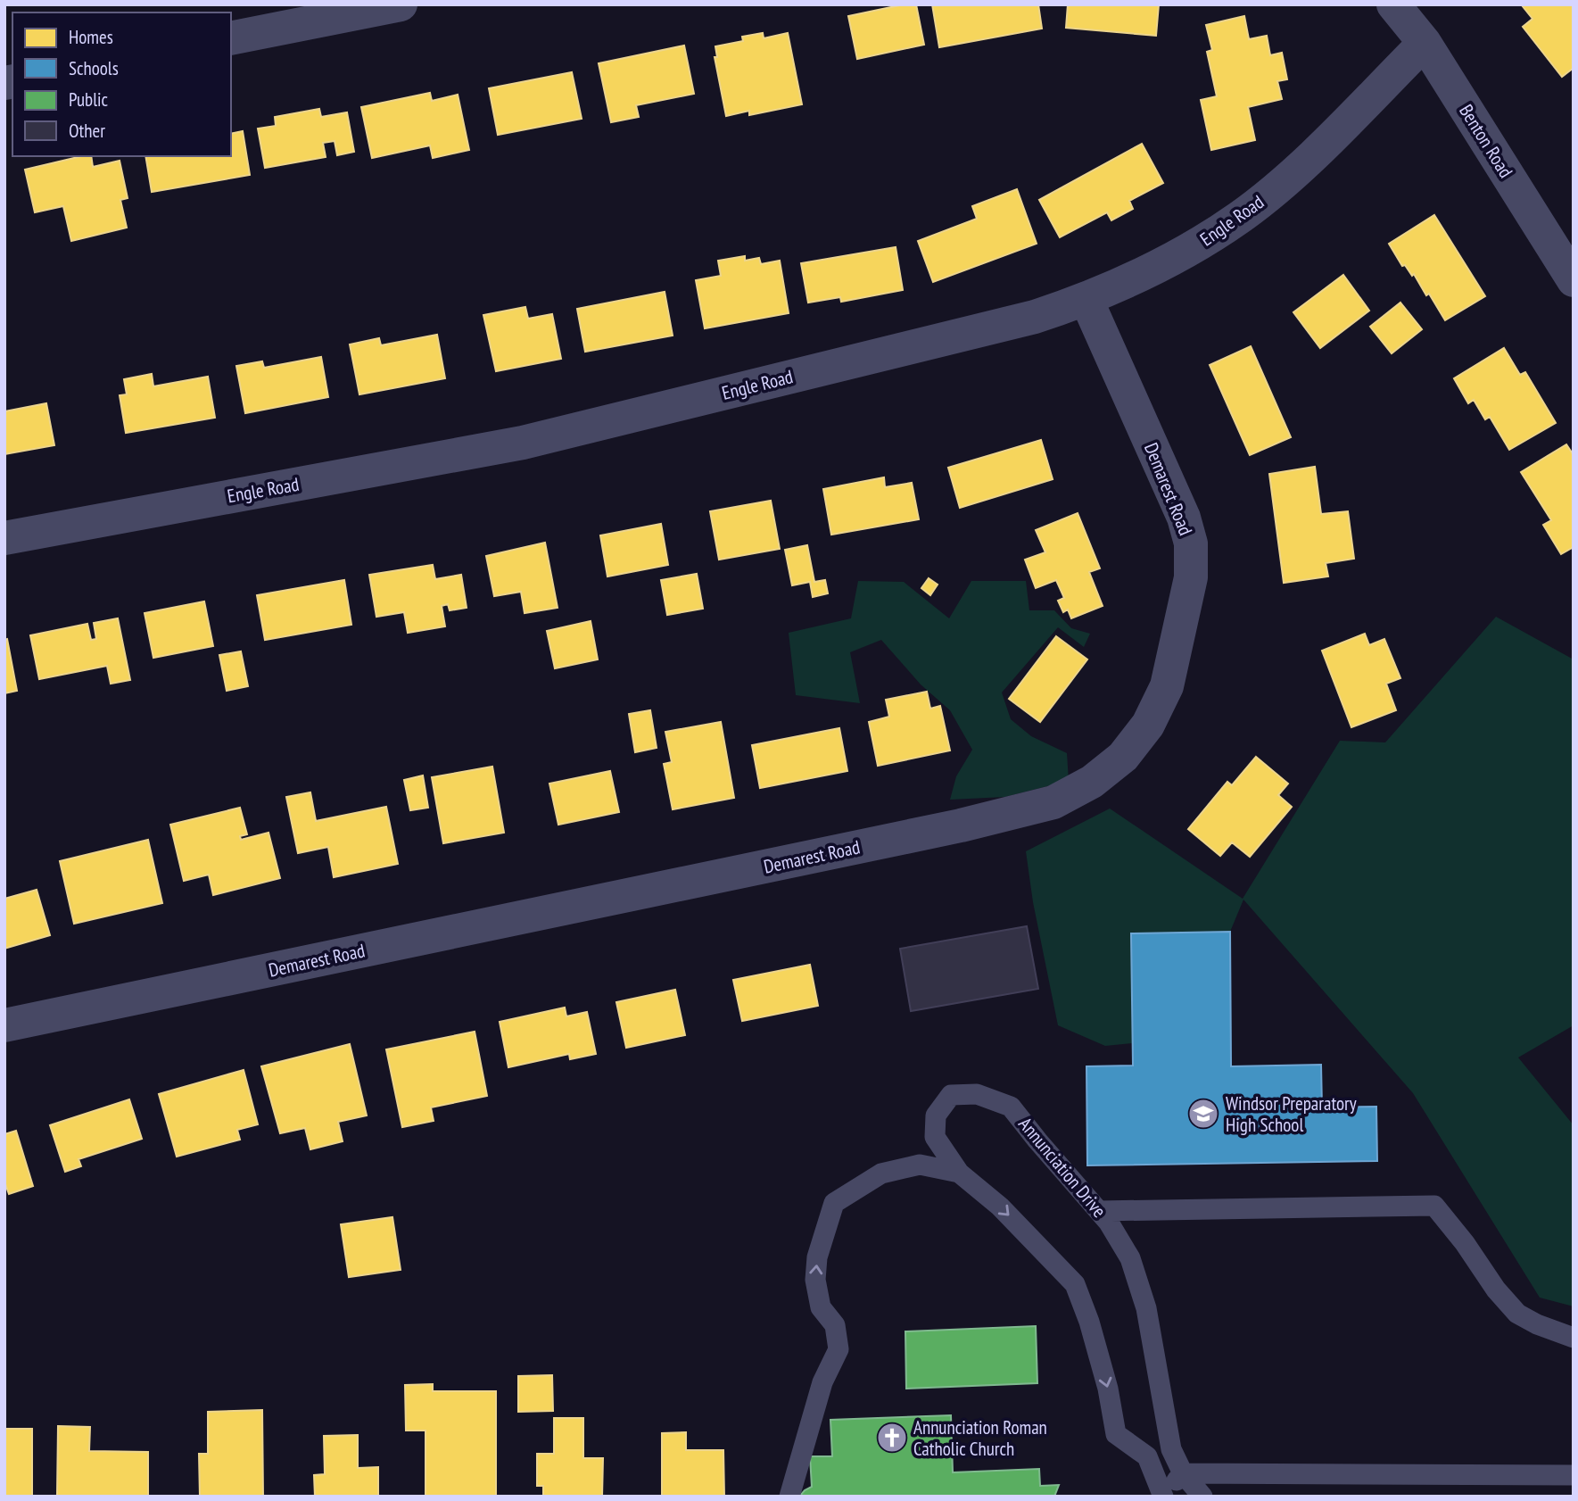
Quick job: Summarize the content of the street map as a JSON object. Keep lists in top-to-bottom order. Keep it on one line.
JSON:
{"streets":{"street":["Benton Road","Engle Road","Demarest Road"],"lane":["Annunciation Drive"]},"crossings":[["Benton Road","Engle Road"],["Engle Road","Demarest Road"]],"places":{"school or university":["Windsor Preparatory High School"],"church":["Annunciation Roman Catholic Church"]},"legend":["Homes","Schools","Public","Other"]}
